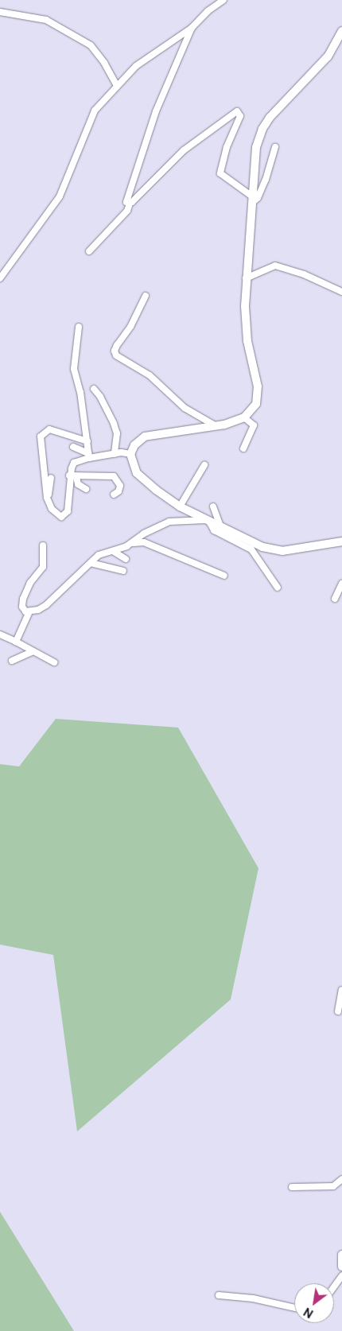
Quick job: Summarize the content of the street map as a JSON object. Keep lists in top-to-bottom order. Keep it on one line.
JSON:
{"north":"bottom left"}
